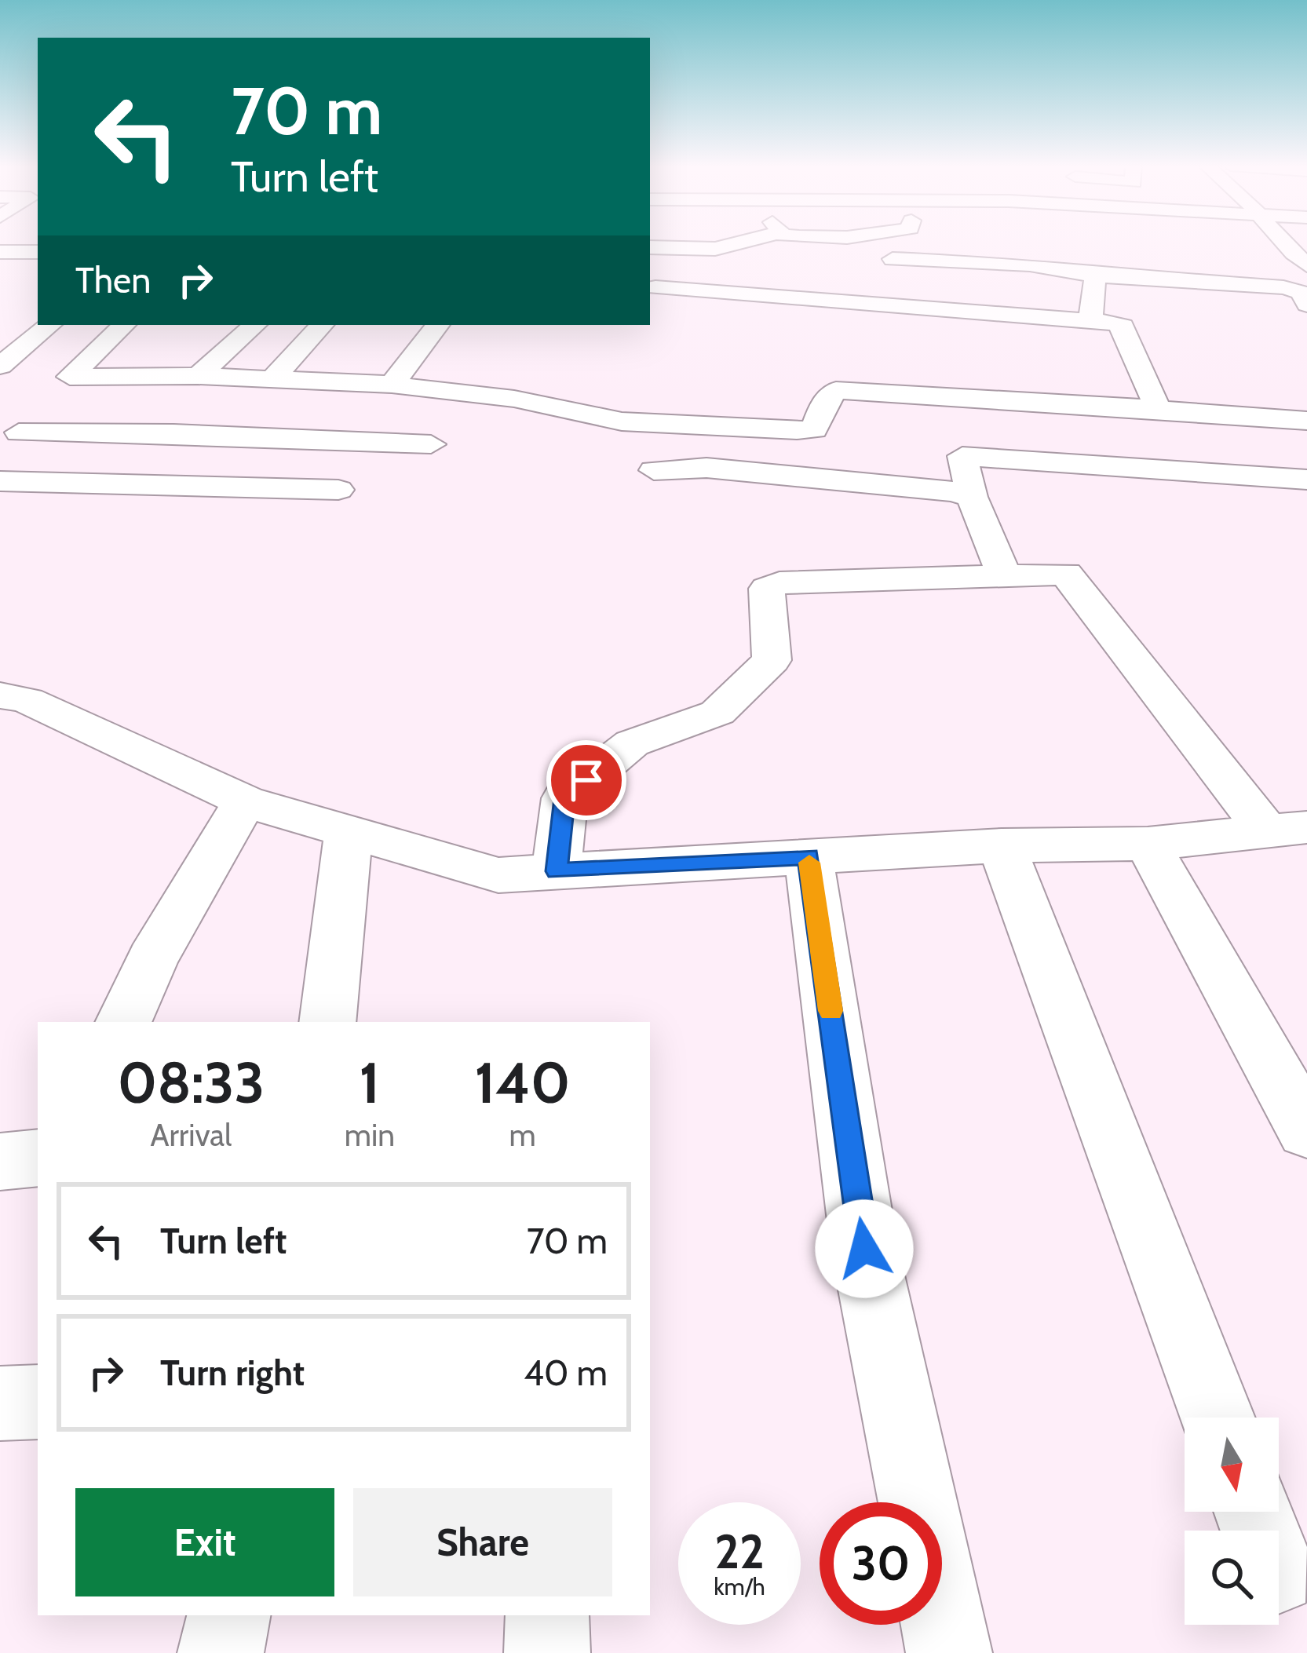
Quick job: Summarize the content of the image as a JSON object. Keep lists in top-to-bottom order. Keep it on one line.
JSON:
{"north":"bottom","page":{"turn":["70 m","Turn left"],"then":"Then","eta":["08:33","Arrival","1","min","140","m"],"list":[{"name":"Turn left","value":"70 m"},{"name":"Turn right","value":"40 m"}],"buttons":["Exit","Share"],"speed":"22 km/h","limit":"30"}}
